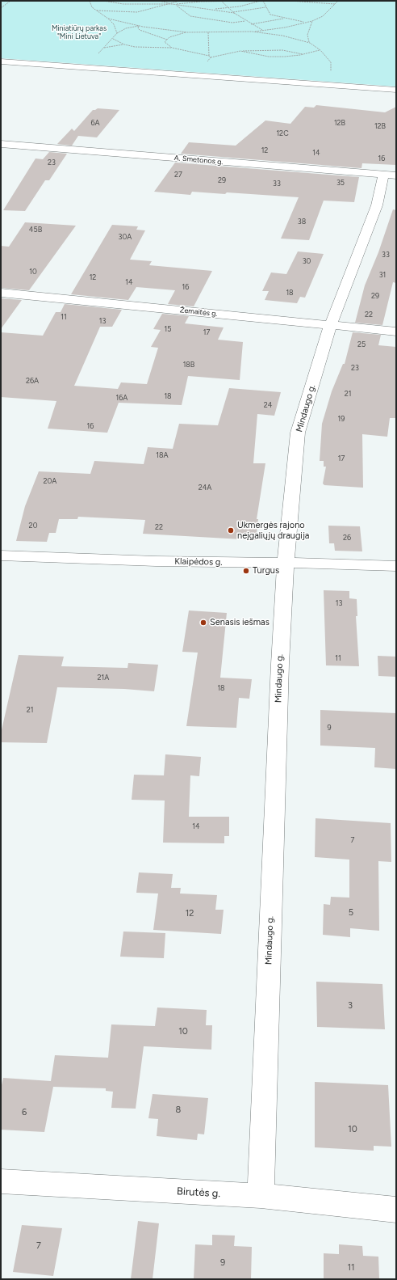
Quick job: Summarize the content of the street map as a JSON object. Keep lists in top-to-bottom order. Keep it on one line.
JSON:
{"streets":{"street":["A. Smetonos g.","Žemaitės g.","Mindaugo g.","Klaipėdos g.","Birutės g."]},"crossings":[["A. Smetonos g.","Mindaugo g."],["Žemaitės g.","Mindaugo g."],["Mindaugo g.","Klaipėdos g."],["Mindaugo g.","Birutės g."]],"parks":["Miniatiūrų parkas \"Mini Lietuva\""],"places":["Ukmergės rajono neįgaliųjų draugija","Turgus","Senasis iešmas"],"house_numbers":["6A","12B","12B","12C","12","14","16","23","27","29","35","33","38","45B","30A","33","30","10","31","12","14","16","18","29","22","11","13","15","17","25","18B","23","26A","21","18","16A","24","19","16","18A","17","20A","24A","20","22","26","13","11","21A","18","21","9","14","7","5","12","3","10","8","6","10","7","9","11"]}
